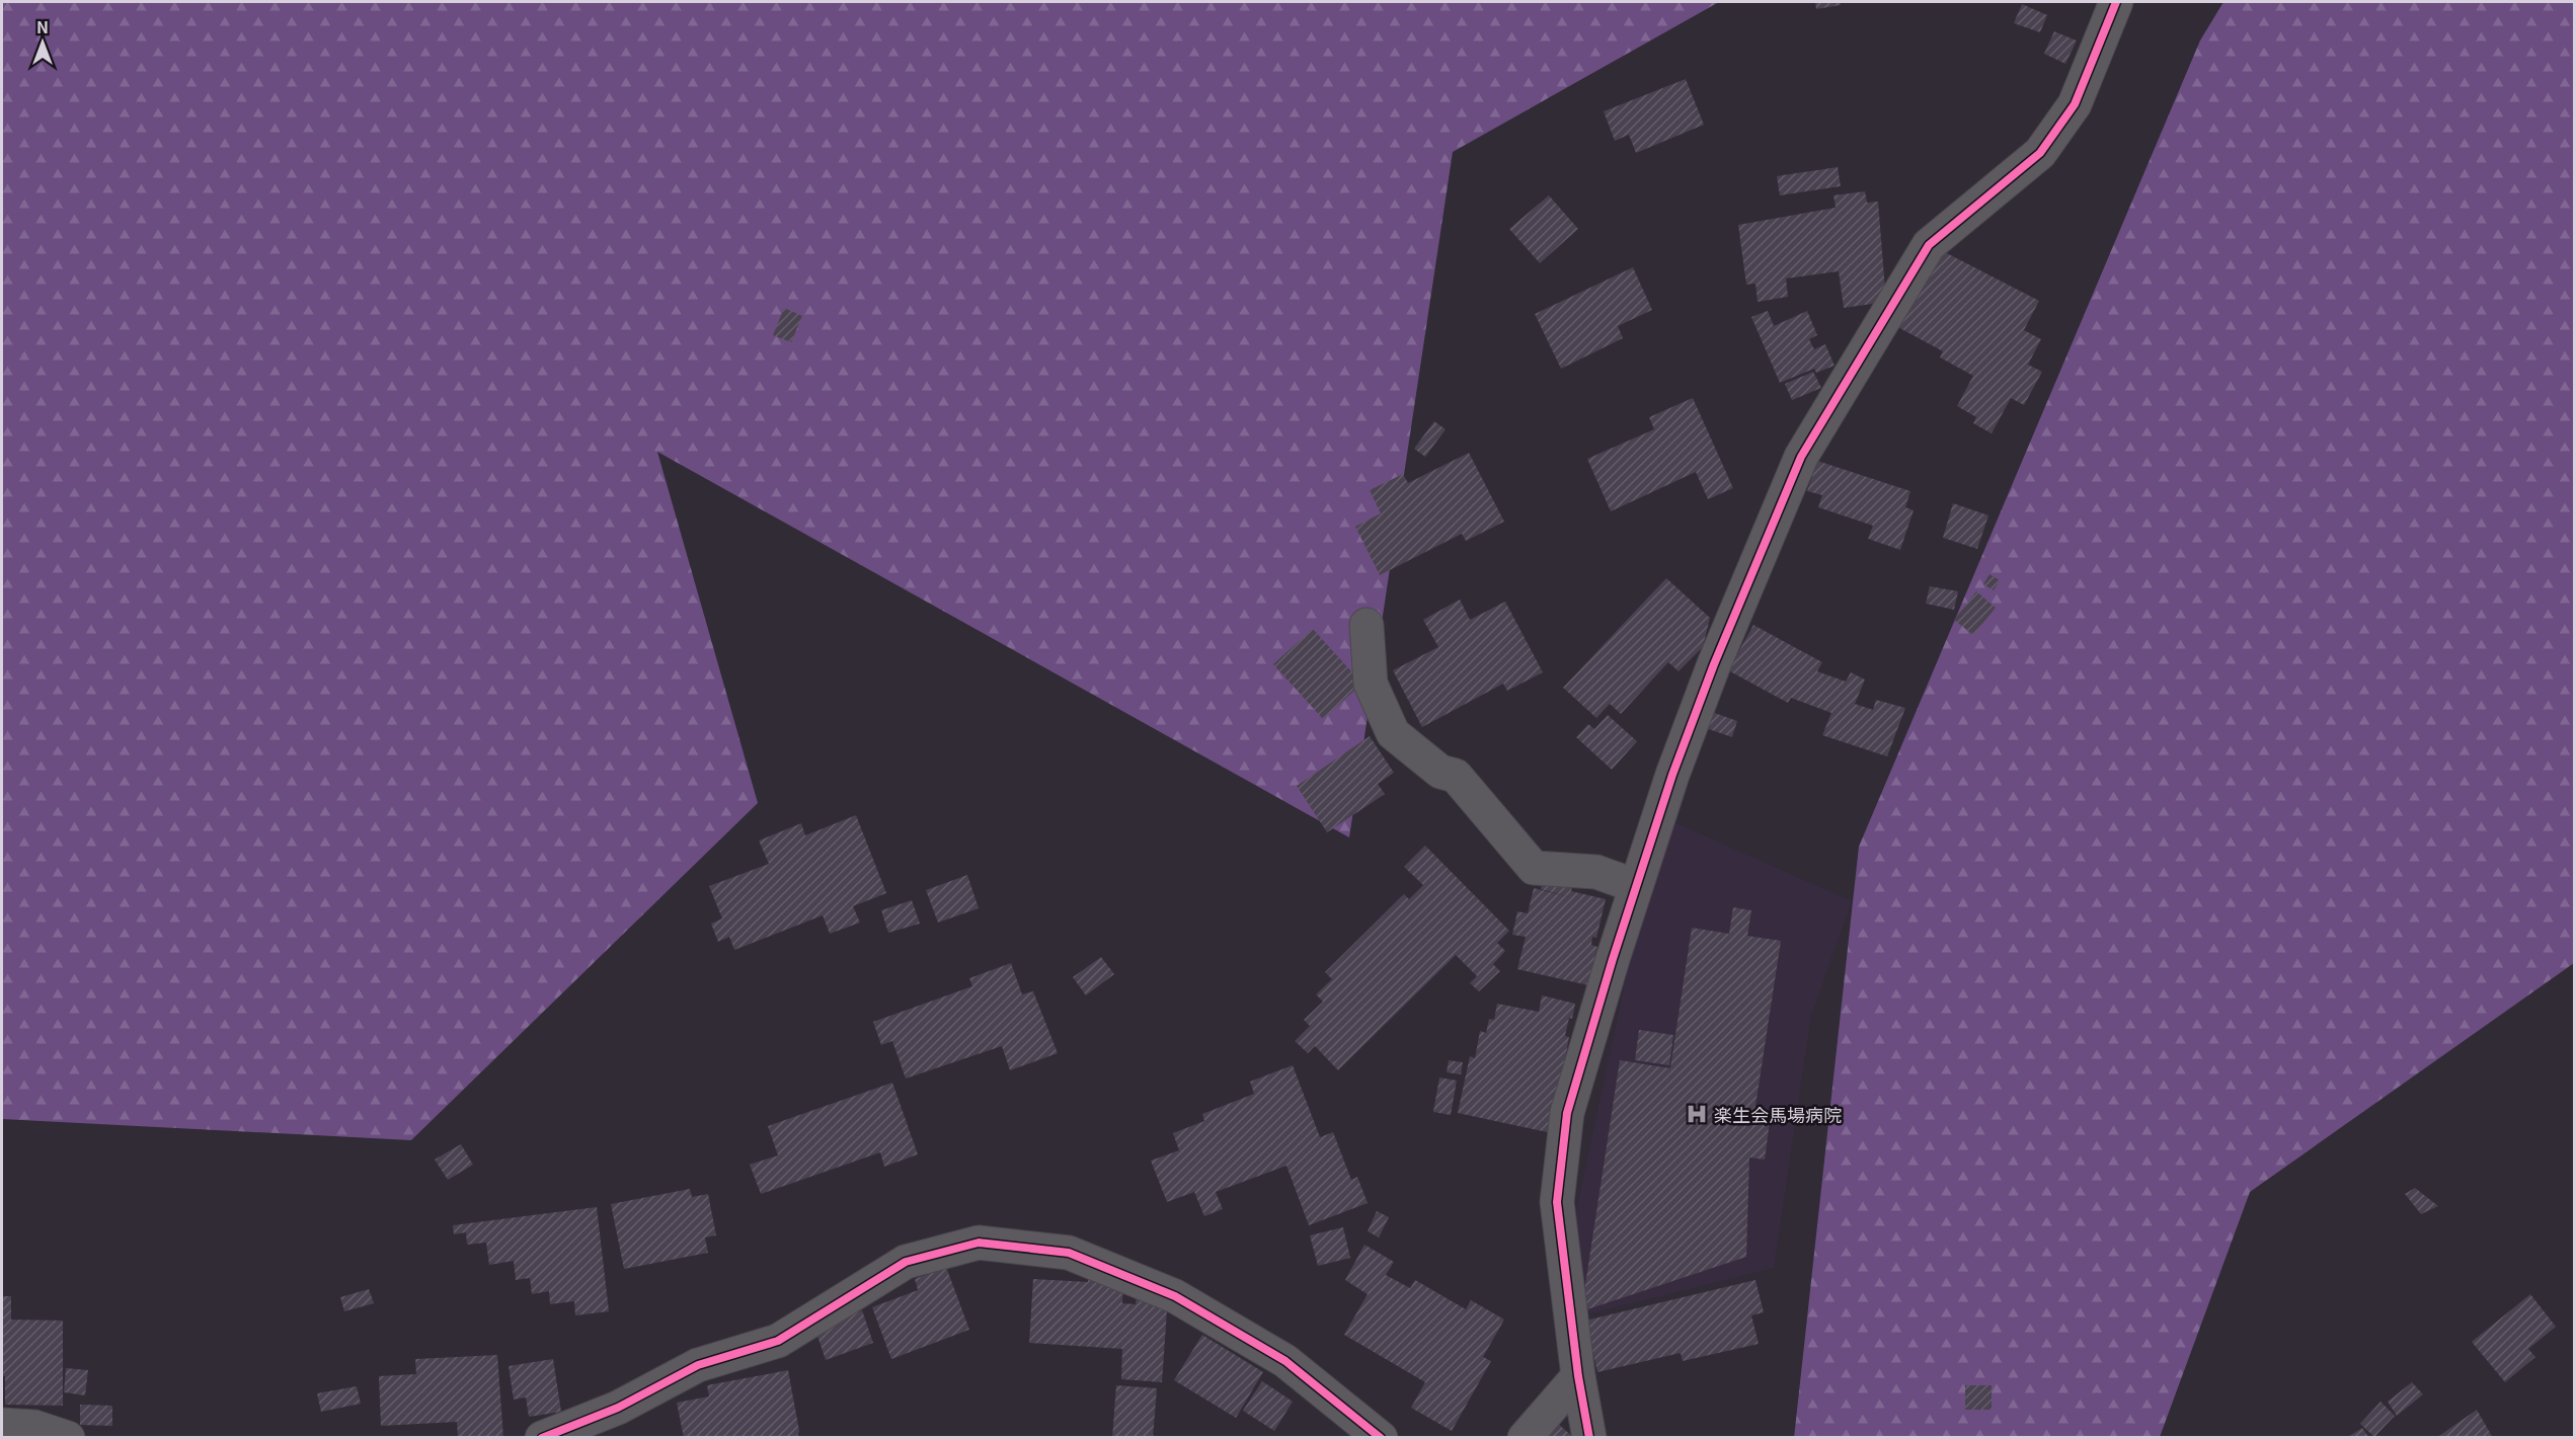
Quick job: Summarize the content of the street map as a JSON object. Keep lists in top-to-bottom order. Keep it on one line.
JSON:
{"places":{"hospital":["楽生会馬場病院"]},"north":"top"}
